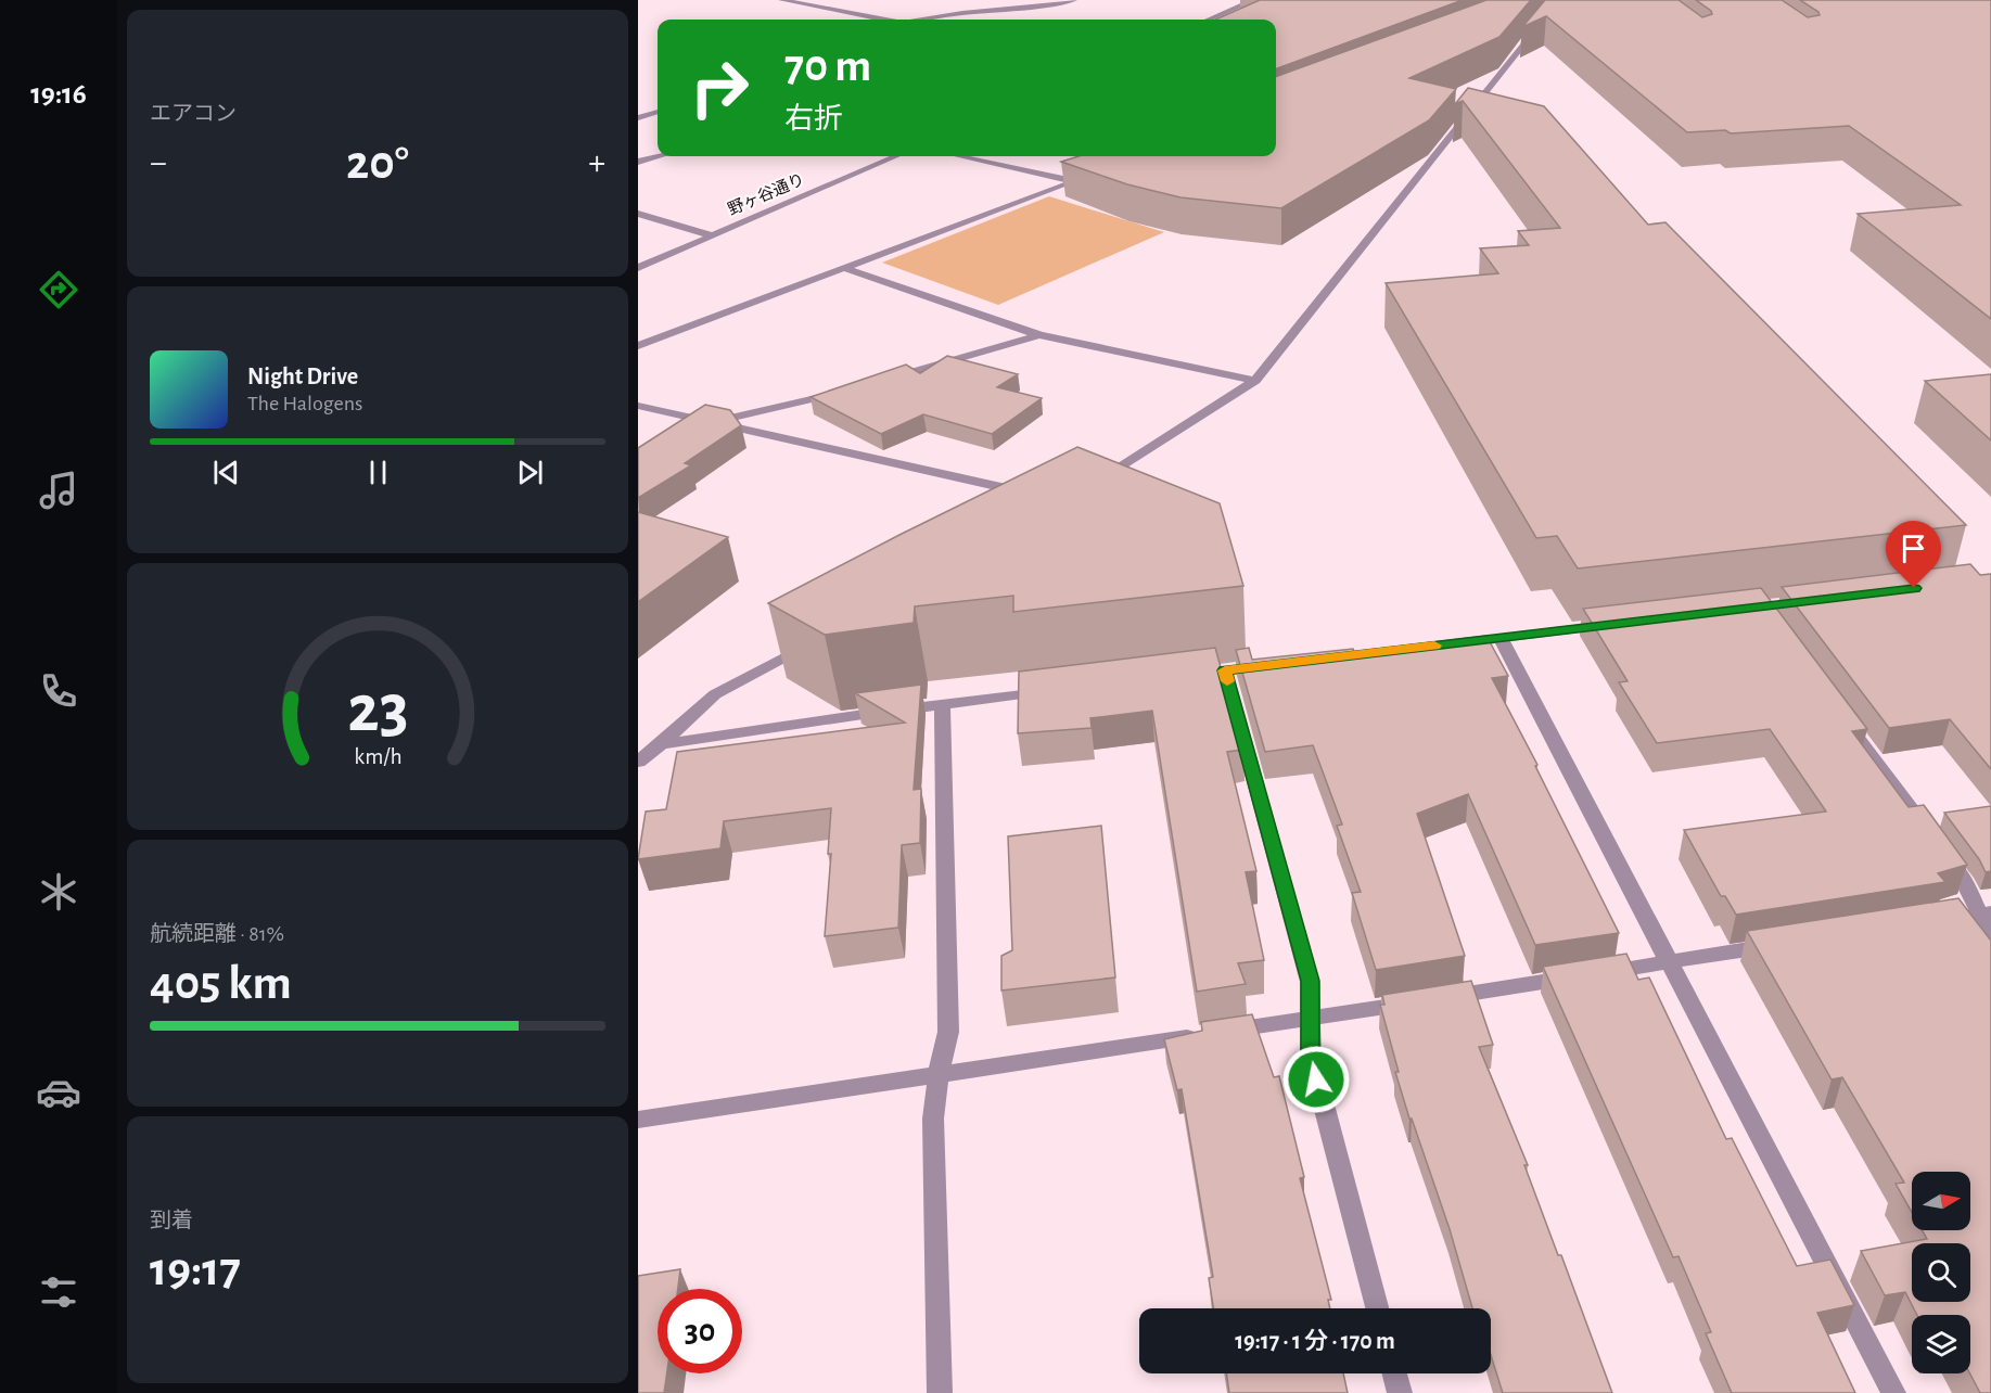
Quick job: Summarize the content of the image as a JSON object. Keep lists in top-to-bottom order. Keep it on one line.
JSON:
{"streets":{"street":["野ヶ谷通り"]},"north":"right","page":{"tabs":"19:16","tile":["エアコン",["航続距離 · 81%","405 km"],["到着","19:17"]],"turn":["70 m","右折"],"heat":["−","20°","+"],"song":["Night Drive","The Halogens"],"limit":"30","trip":"19:17 · 1 分 · 170 m","gauge":["23","km/h"]}}
